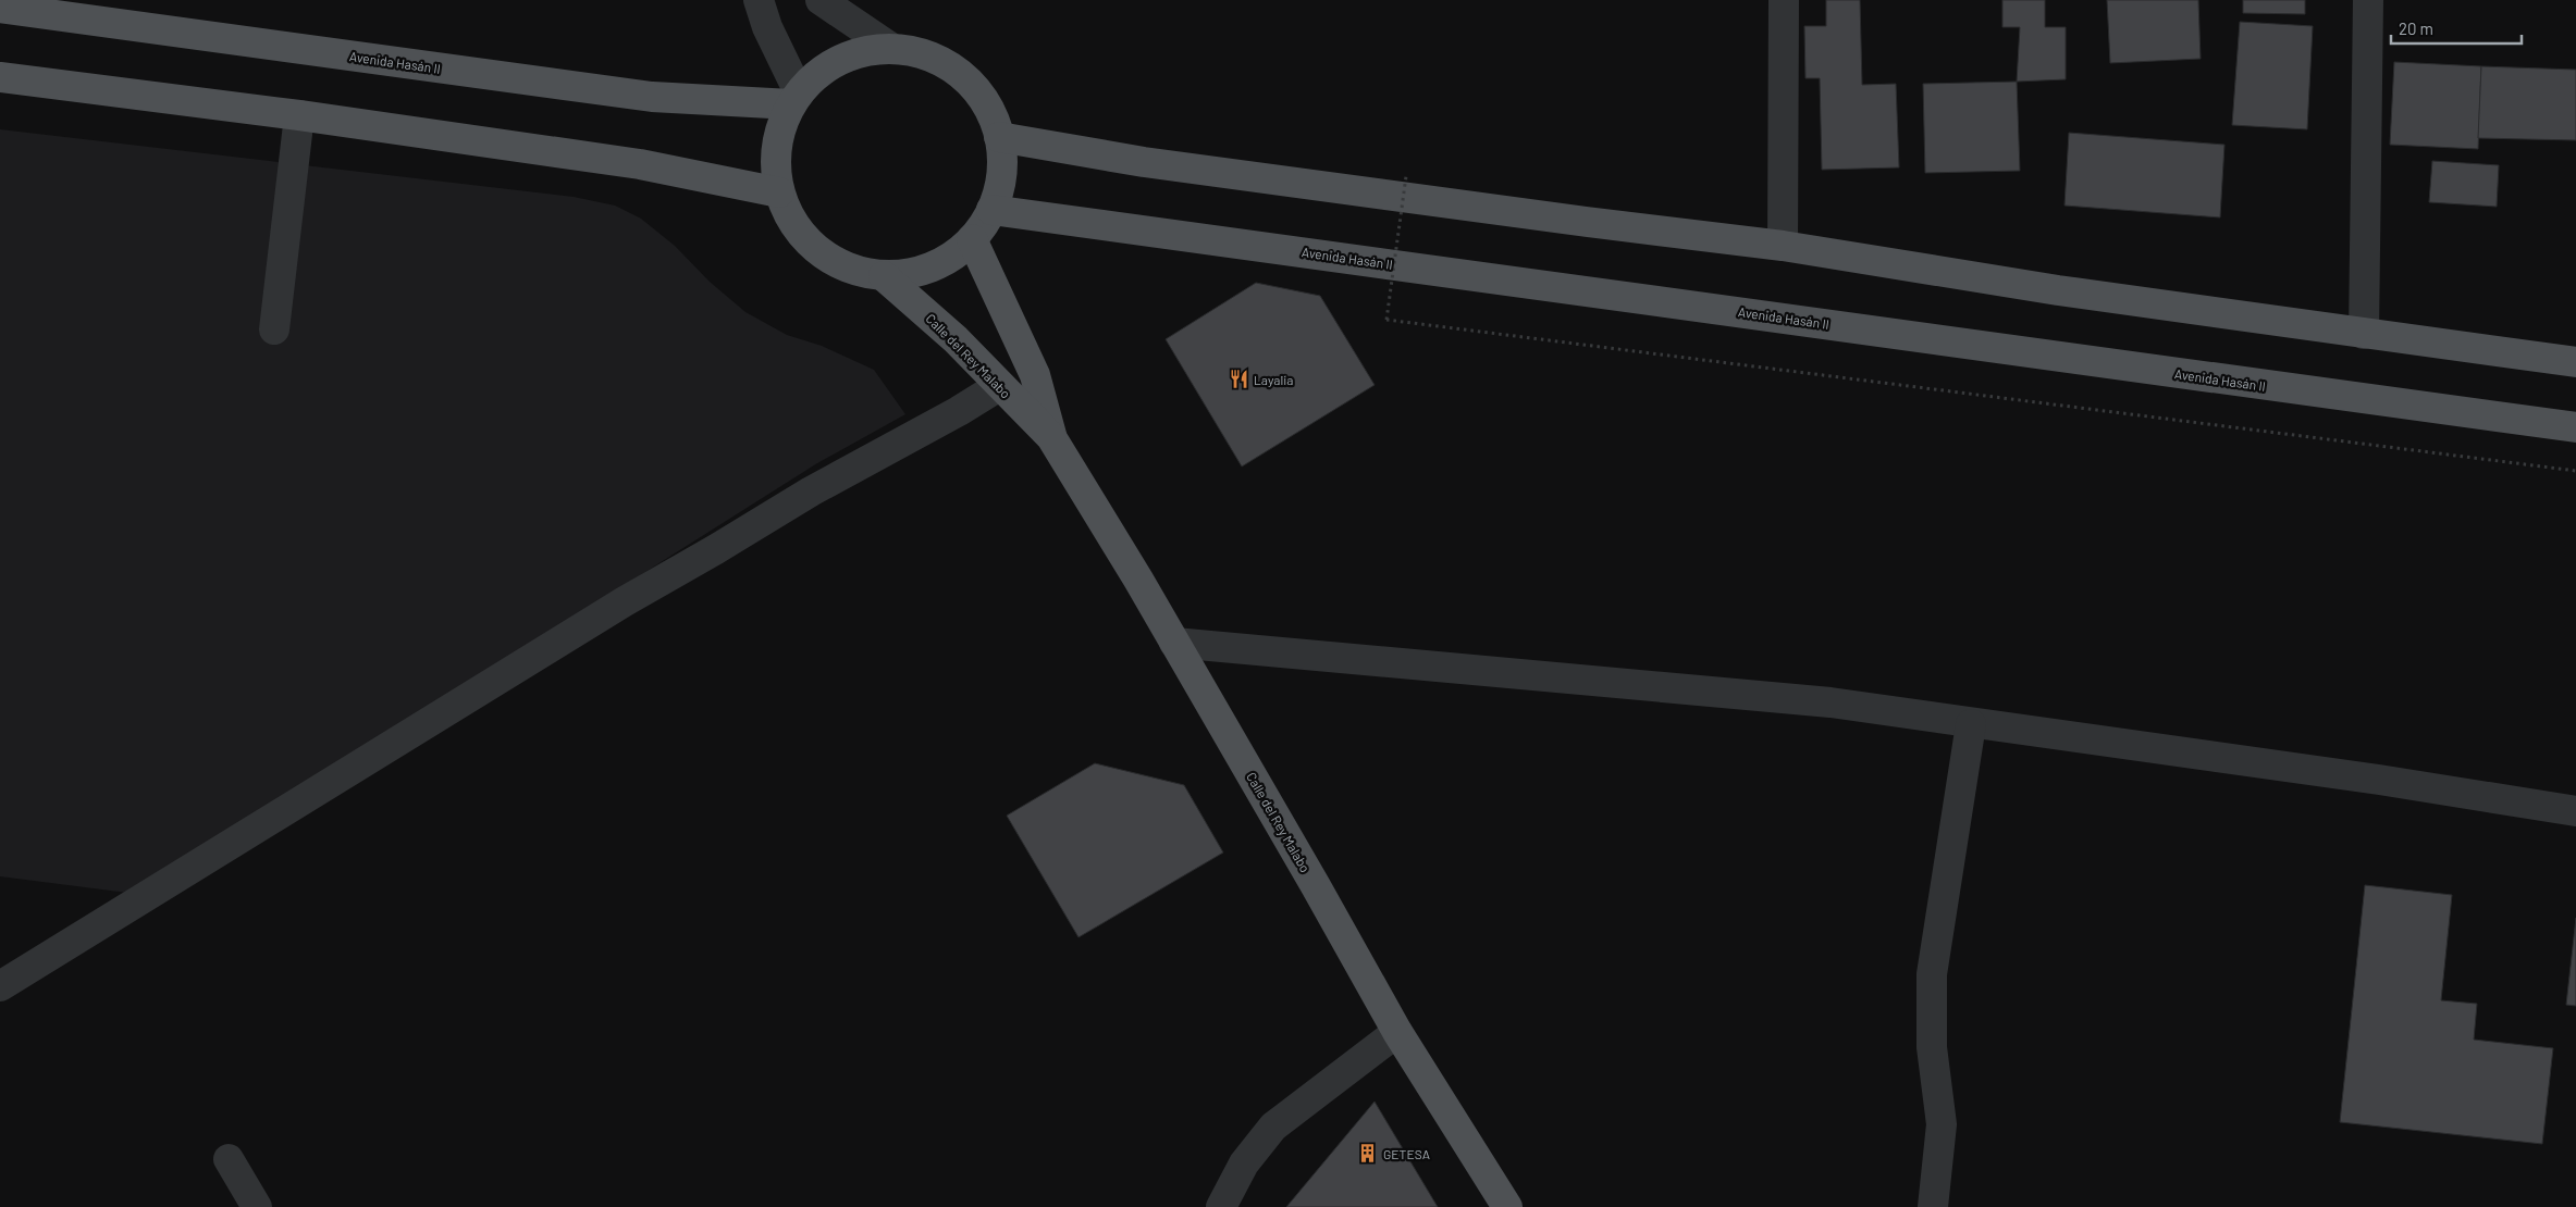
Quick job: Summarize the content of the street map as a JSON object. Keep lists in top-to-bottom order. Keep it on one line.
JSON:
{"streets":{"main road":["Avenida Hasán II","Calle del Rey Malabo"]},"places":{"restaurant":["Layalia"],"building":["GETESA"]},"scale_bar":"20 m"}
